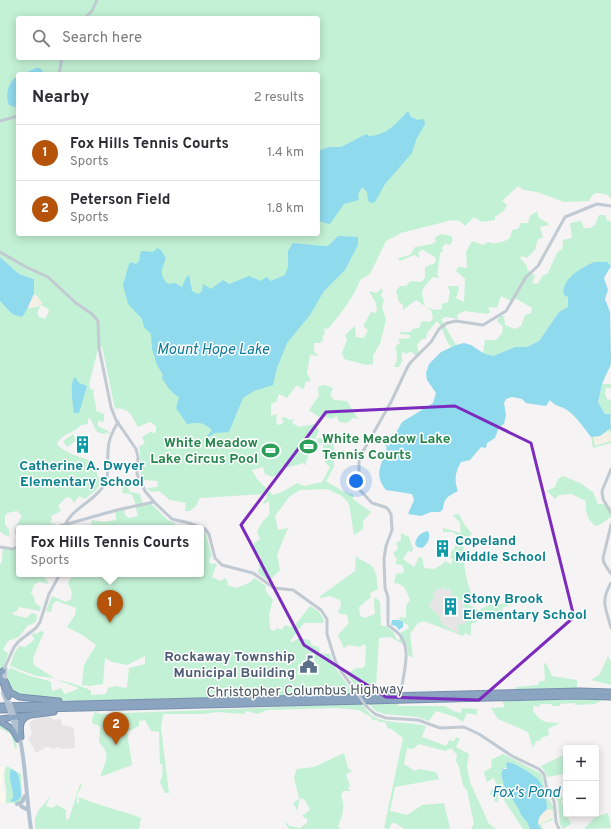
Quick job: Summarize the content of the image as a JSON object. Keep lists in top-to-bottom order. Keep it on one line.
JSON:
{"streets":{"highway":["Christopher Columbus Highway"]},"water":["Mount Hope Lake","Fox's Pond"],"places":{"building":["Catherine A. Dwyer Elementary School","Copeland Middle School","Stony Brook Elementary School"],"sports":["White Meadow Lake Tennis Courts","White Meadow Lake Circus Pool"],"public building":["Rockaway Township Municipal Building"]},"page":{"search":"Search here","heading":["Nearby","2 results"],"list":[{"mark":"1","name":"Fox Hills Tennis Courts","note":"Sports","value":"1.4 km"},{"mark":"2","name":"Peterson Field","note":"Sports","value":"1.8 km"}],"popup":["Fox Hills Tennis Courts","Sports"],"pins":["1","2"],"map_buttons":["+","−"]}}
